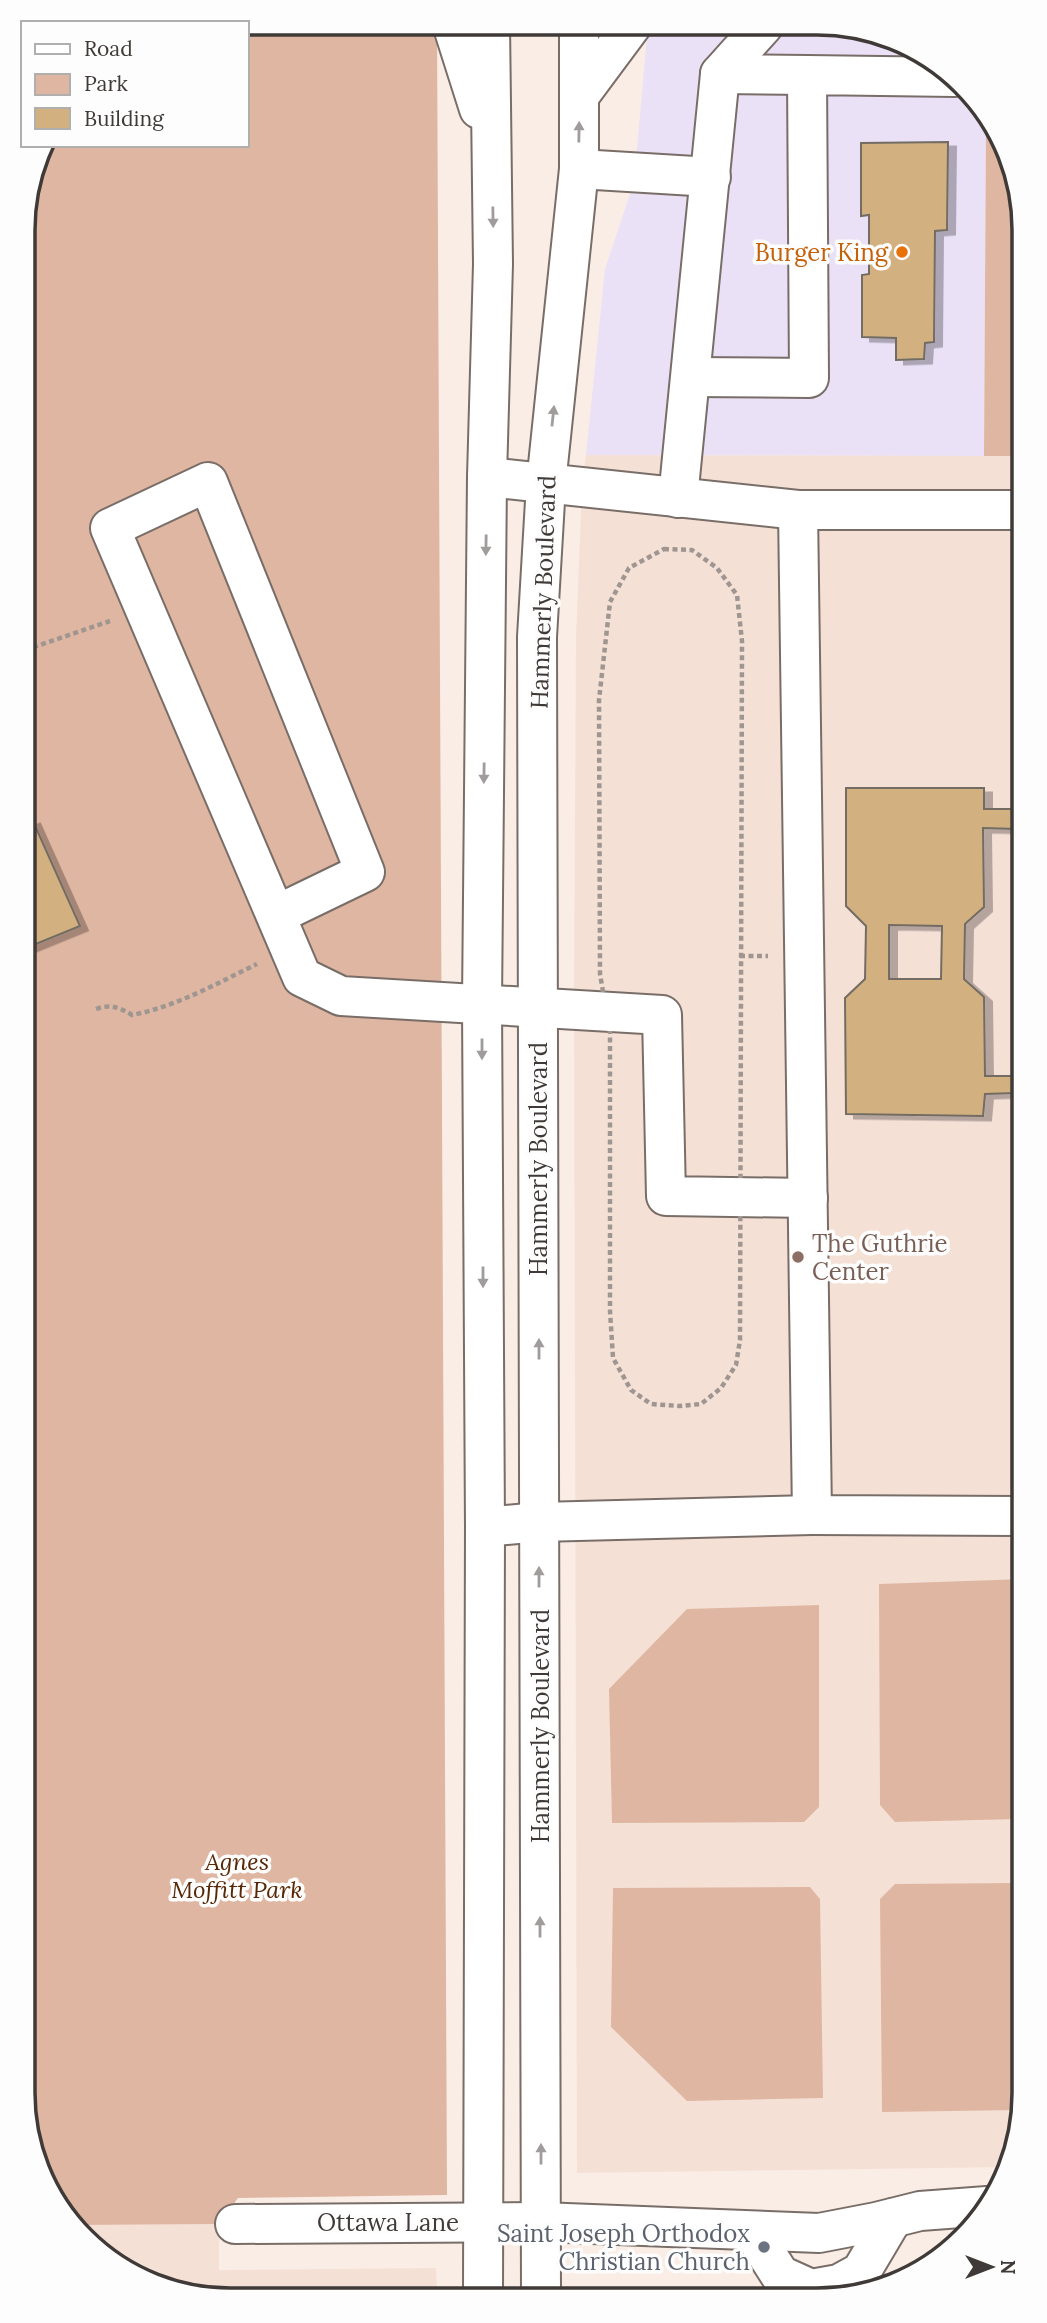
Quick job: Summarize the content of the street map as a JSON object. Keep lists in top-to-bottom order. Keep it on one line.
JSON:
{"streets":{"main road":["Hammerly Boulevard","Ottawa Lane"]},"crossings":[["Hammerly Boulevard","Ottawa Lane"]],"parks":["Agnes Moffitt Park"],"places":["Burger King","The Guthrie Center","Saint Joseph Orthodox Christian Church"],"legend":["Road","Park","Building"],"north":"right"}
